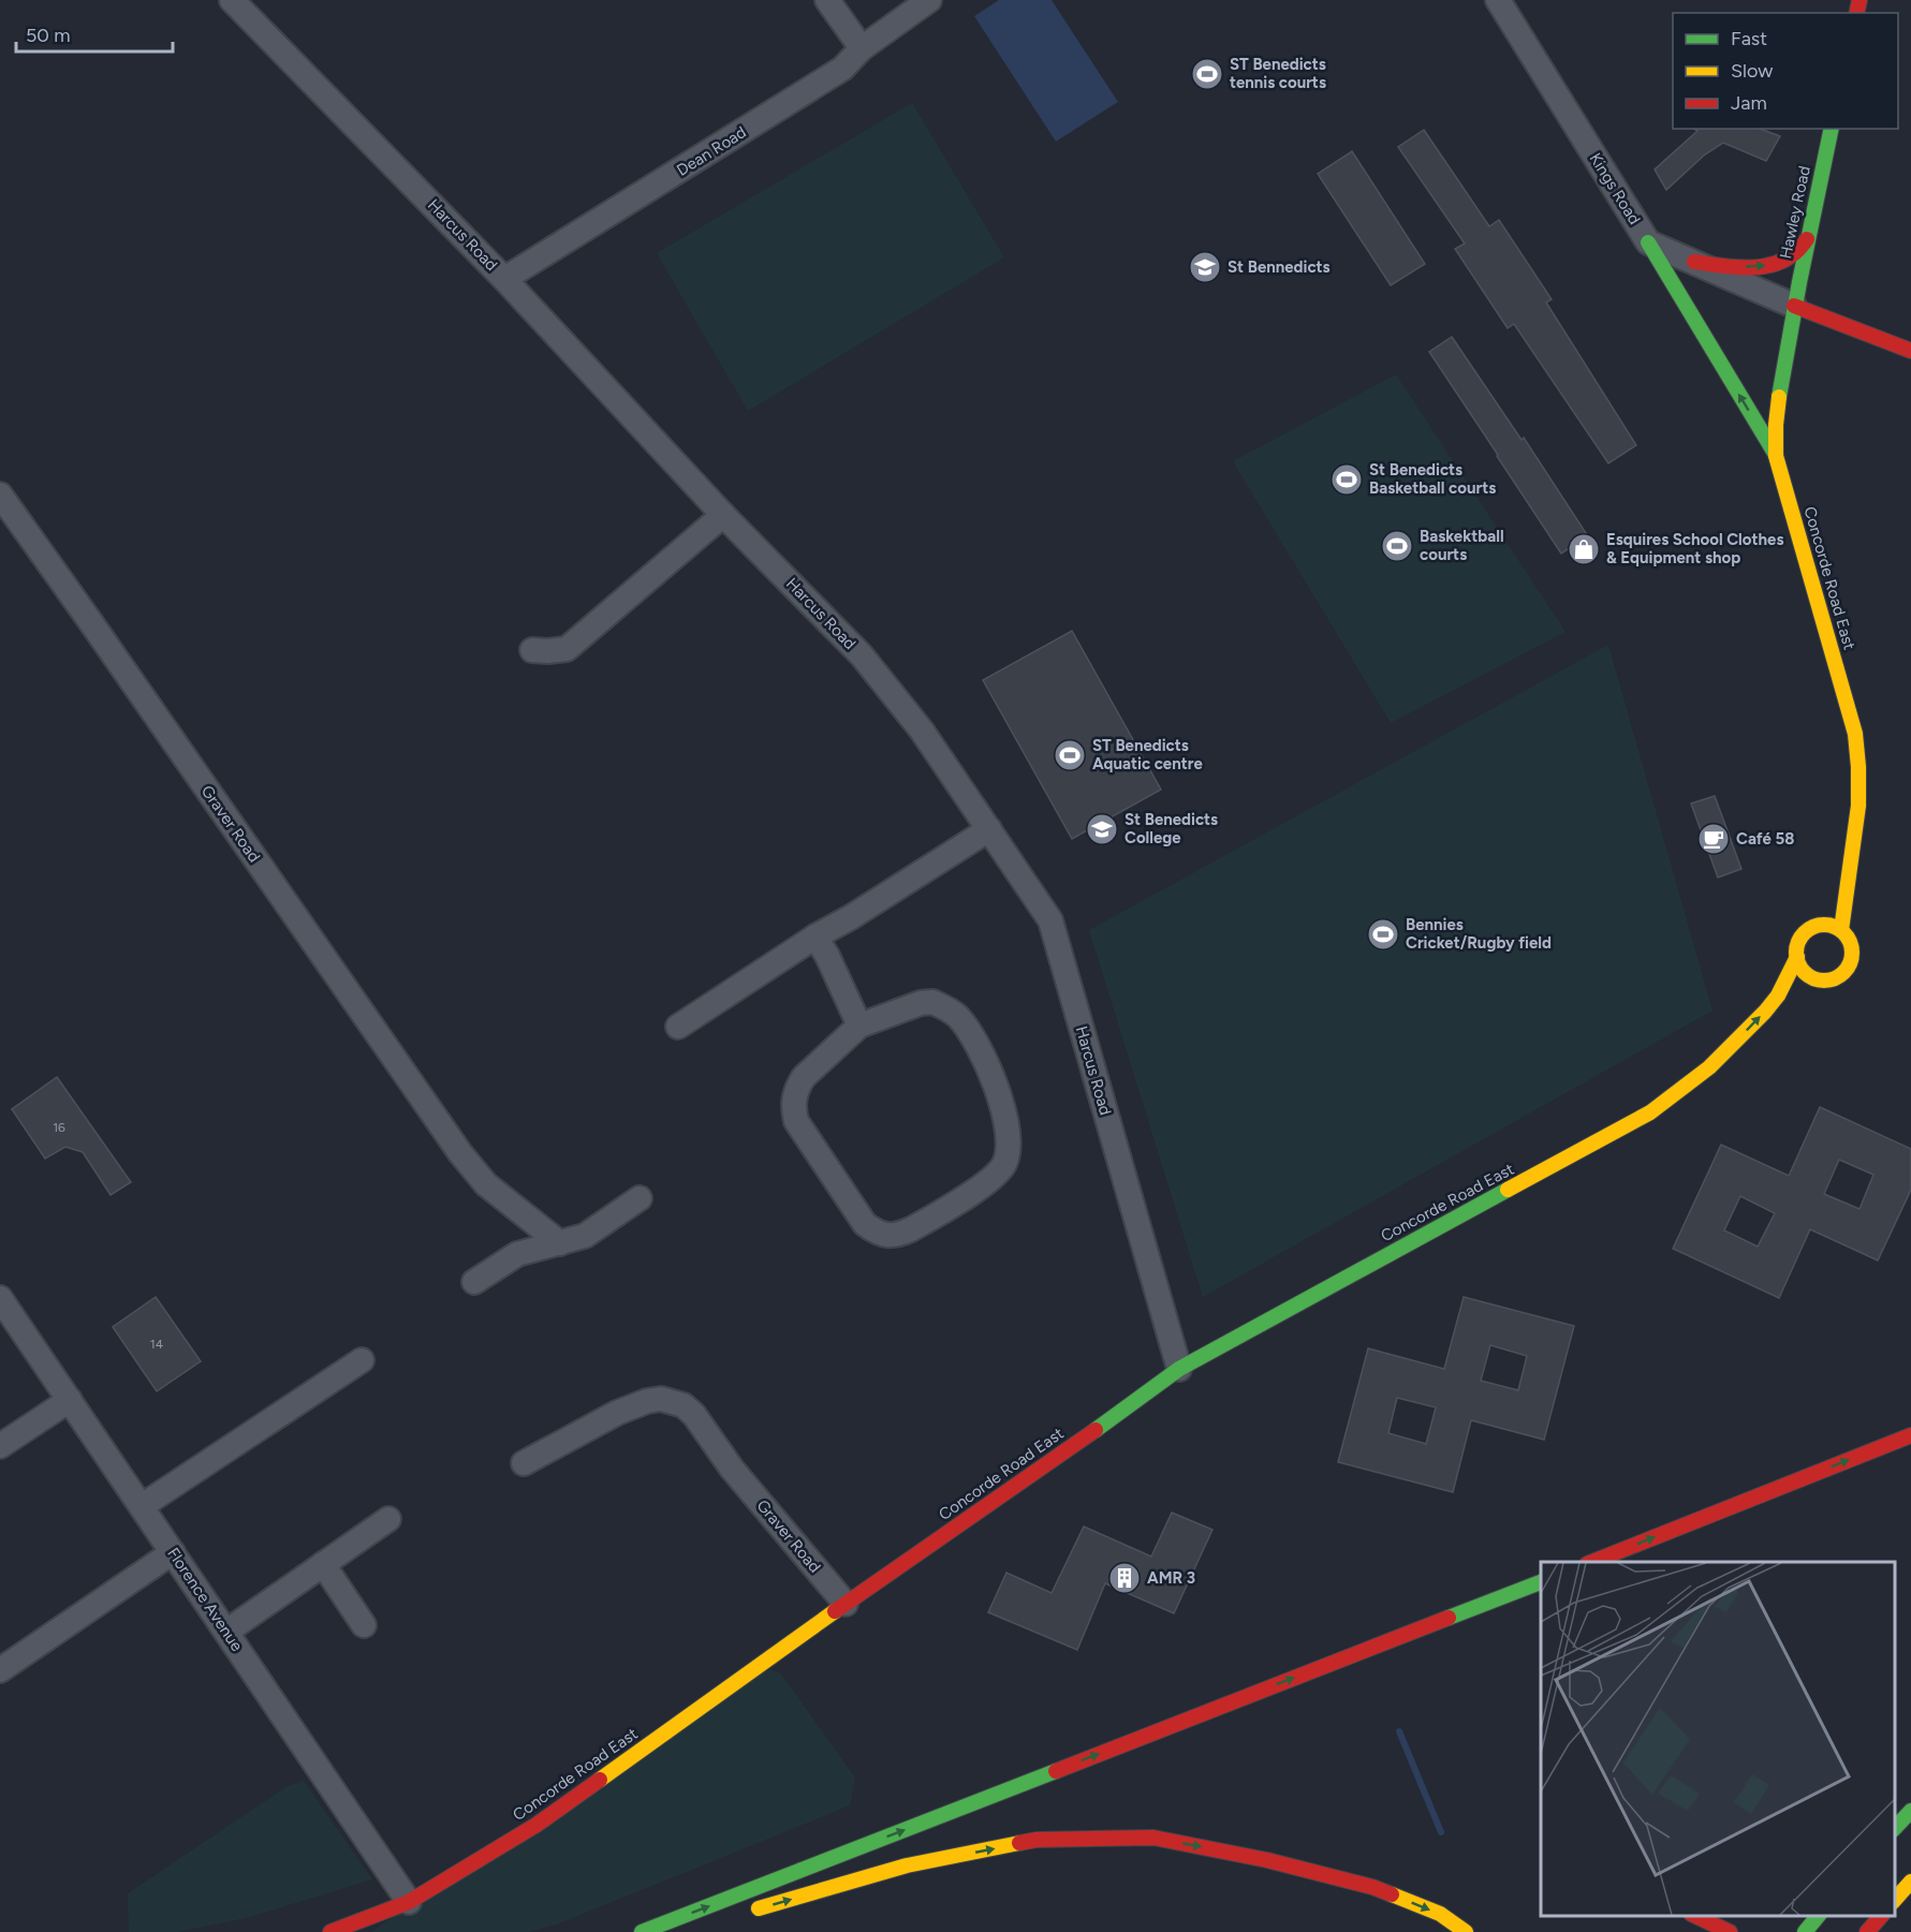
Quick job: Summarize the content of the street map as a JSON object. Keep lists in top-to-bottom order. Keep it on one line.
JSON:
{"streets":{"main road":["Hawley Road","Concorde Road East"],"street":["Dean Road","Kings Road","Harcus Road","Graver Road","Florence Avenue"]},"crossings":[["Dean Road","Harcus Road"],["Kings Road","Hawley Road"],["Kings Road","Concorde Road East"],["Hawley Road","Concorde Road East"],["Harcus Road","Concorde Road East"],["Concorde Road East","Graver Road"],["Concorde Road East","Florence Avenue"]],"places":{"sports":["ST Benedicts tennis courts","St Benedicts Basketball courts","Baskektball courts","ST Benedicts Aquatic centre","Bennies Cricket/Rugby field"],"school or university":["St Bennedicts","St Benedicts College"],"shop":["Esquires School Clothes & Equipment shop"],"cafe":["Café 58"],"building":["AMR 3"]},"house_numbers":["16","14"],"legend":["Fast","Slow","Jam"],"scale_bar":"50 m"}
